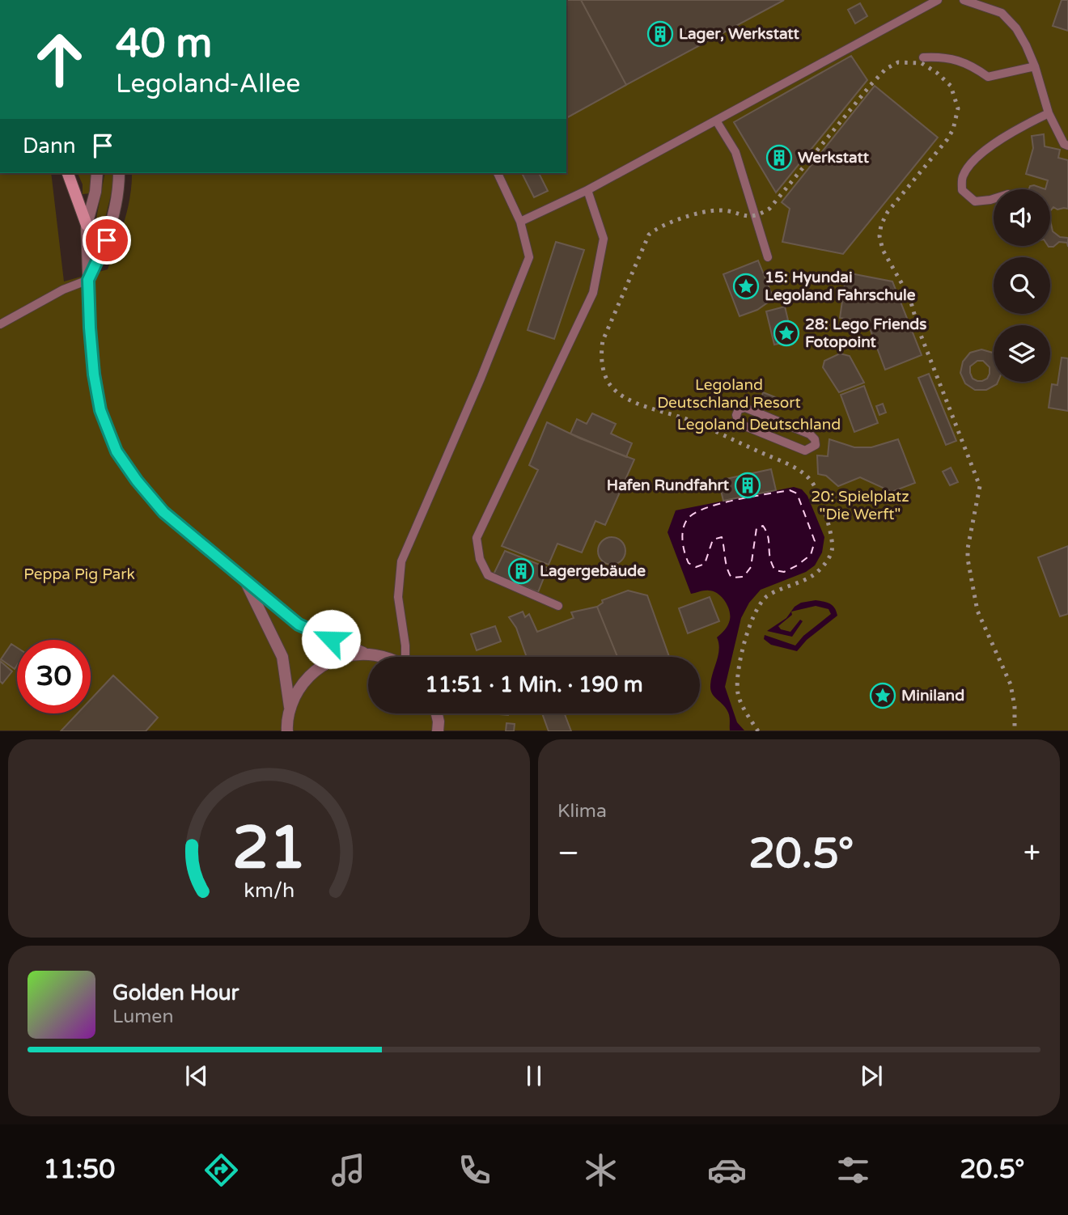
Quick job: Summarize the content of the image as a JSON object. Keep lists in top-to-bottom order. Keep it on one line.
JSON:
{"parks":["Legoland Deutschland Resort","Legoland Deutschland","20: Spielplatz \"Die Werft\"","Peppa Pig Park"],"places":{"building":["Lager, Werkstatt","Werkstatt","Hafen Rundfahrt","Lagergebäude"],"place":["15: Hyundai Legoland Fahrschule","28: Lego Friends Fotopoint","Miniland"]},"page":{"turn":["40 m","Legoland-Allee"],"then":"Dann","limit":"30","trip":"11:51 · 1 Min. · 190 m","tile":"Klima","heat":["−","20.5°","+"],"song":["Golden Hour","Lumen"],"tabs":["11:50","20.5°"],"gauge":["21","km/h"]}}
